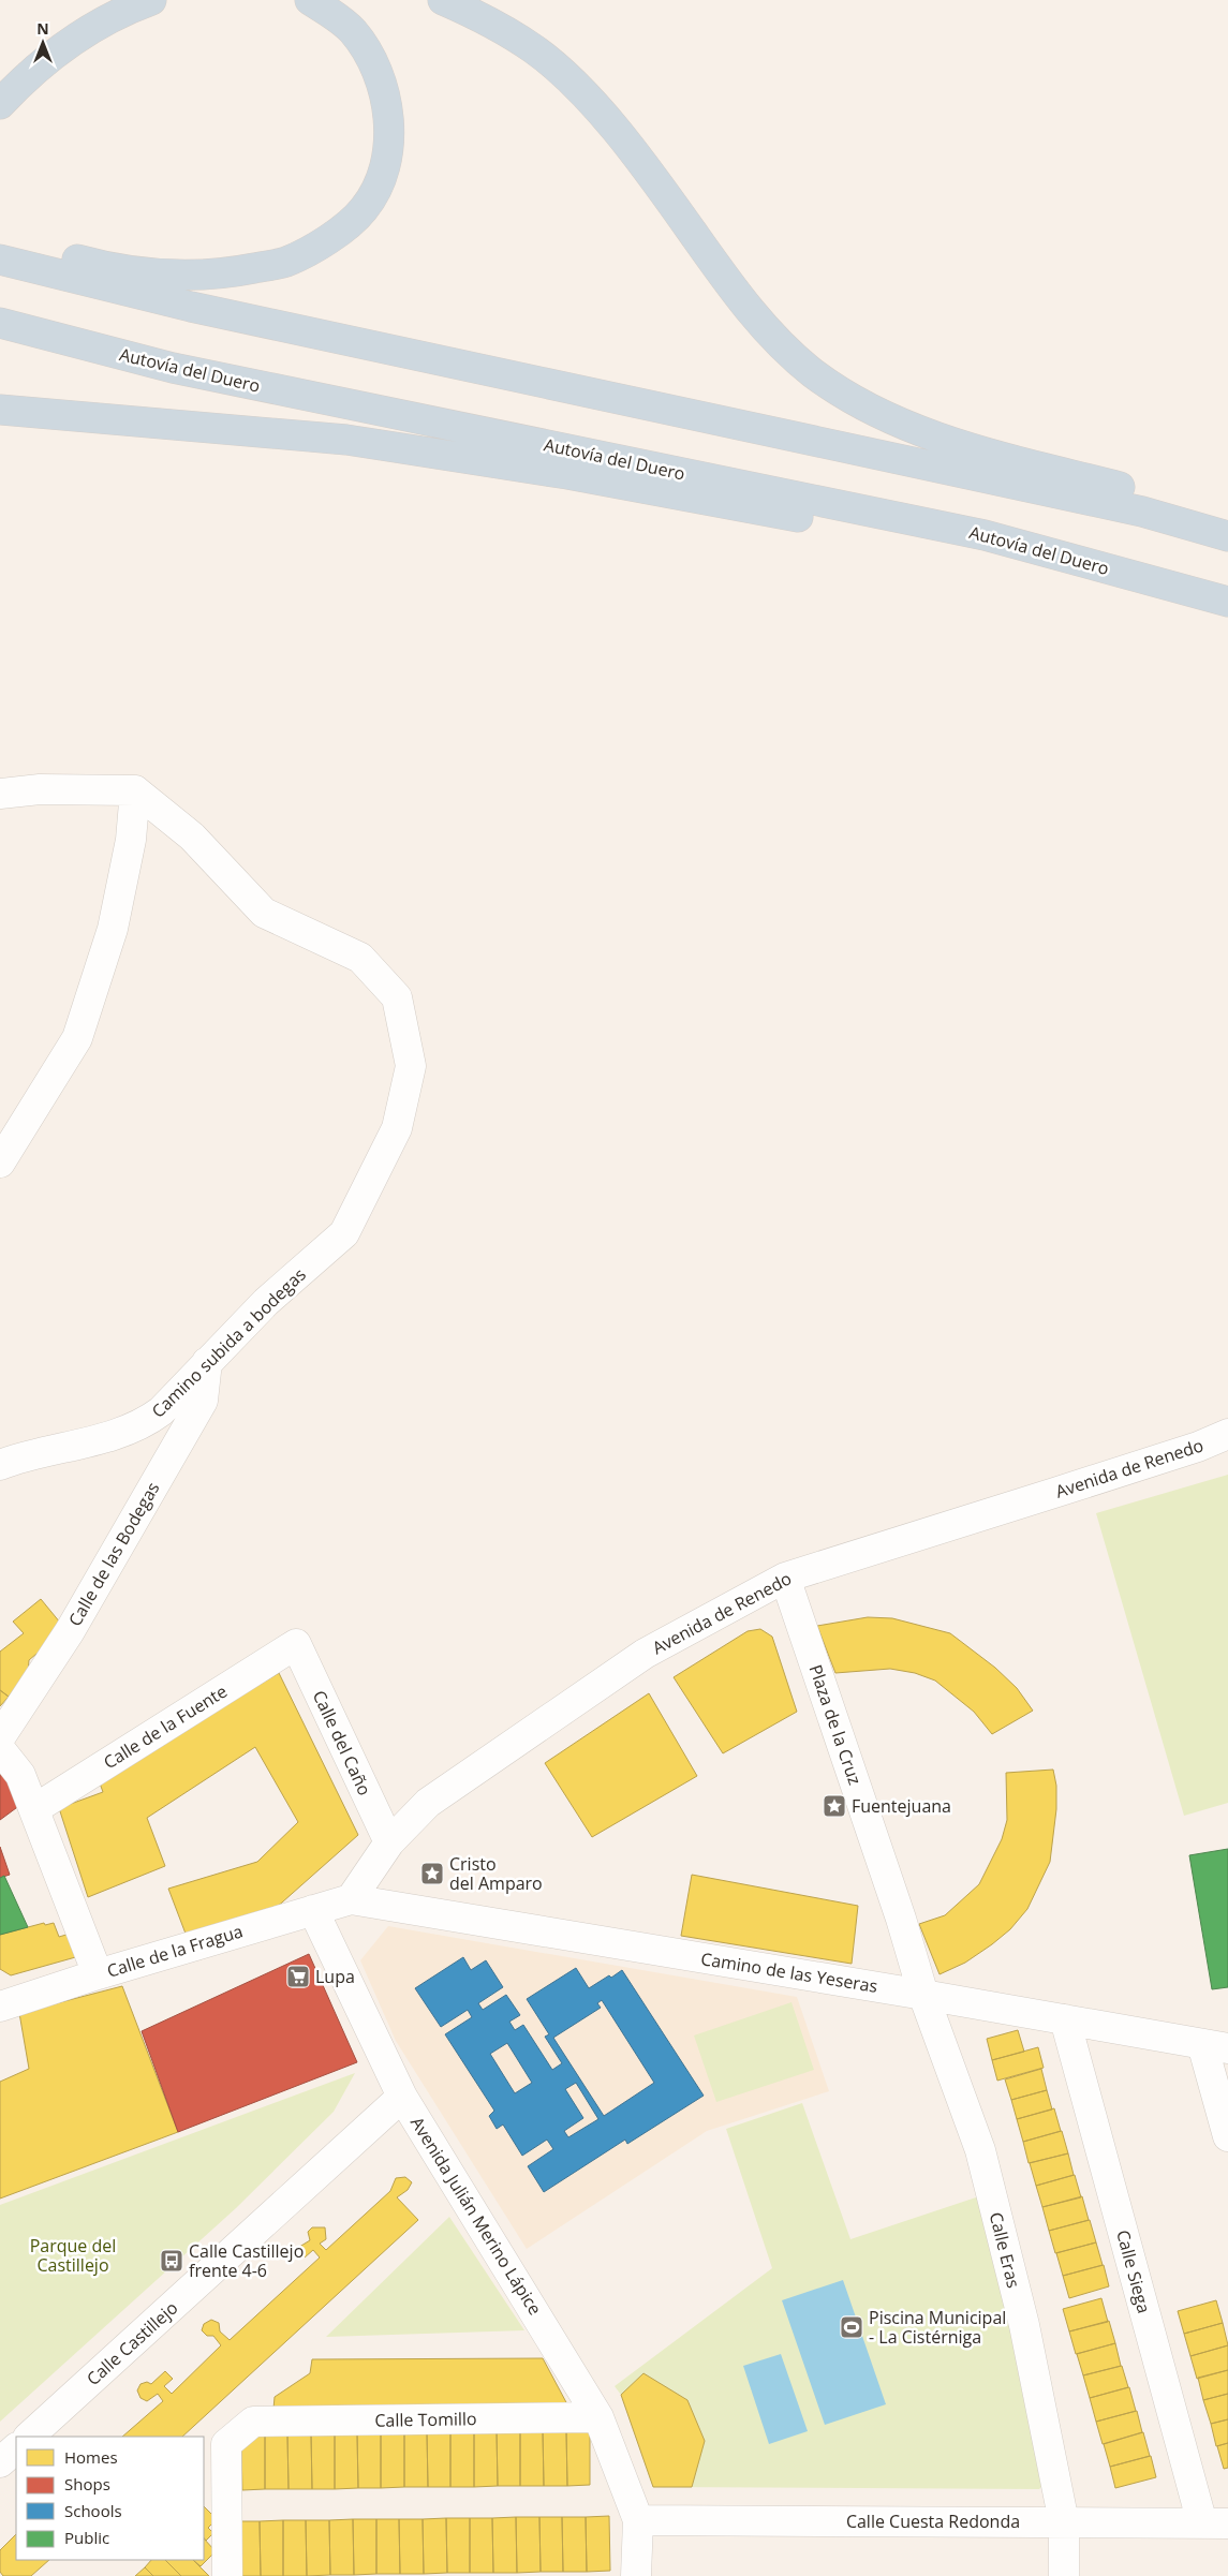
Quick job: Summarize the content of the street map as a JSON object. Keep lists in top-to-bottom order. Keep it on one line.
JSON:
{"streets":{"highway":["Autovía del Duero"],"street":["Camino subida a bodegas","Avenida de Renedo","Calle de las Bodegas","Plaza de la Cruz","Calle de la Fuente","Calle del Caño","Calle de la Fragua","Camino de las Yeseras","Avenida Julián Merino Lápice","Calle Eras","Calle Siega","Calle Castillejo","Calle Tomillo","Calle Cuesta Redonda"]},"crossings":[["Camino subida a bodegas","Calle de las Bodegas"],["Avenida de Renedo","Plaza de la Cruz"],["Avenida de Renedo","Calle del Caño"],["Avenida de Renedo","Calle de la Fragua"],["Avenida de Renedo","Camino de las Yeseras"],["Plaza de la Cruz","Camino de las Yeseras"],["Plaza de la Cruz","Calle Eras"],["Calle de la Fuente","Calle del Caño"],["Calle de la Fragua","Camino de las Yeseras"],["Calle de la Fragua","Avenida Julián Merino Lápice"],["Camino de las Yeseras","Calle Eras"],["Camino de las Yeseras","Calle Siega"],["Avenida Julián Merino Lápice","Calle Castillejo"],["Avenida Julián Merino Lápice","Calle Tomillo"],["Avenida Julián Merino Lápice","Calle Cuesta Redonda"],["Calle Eras","Calle Cuesta Redonda"],["Calle Siega","Calle Cuesta Redonda"]],"parks":["Parque del Castillejo"],"places":{"place":["Fuentejuana","Cristo del Amparo"],"supermarket":["Lupa"],"bus stop":["Calle Castillejo frente 4-6"],"sports":["Piscina Municipal - La Cistérniga"]},"legend":["Homes","Shops","Schools","Public"],"north":"top"}
